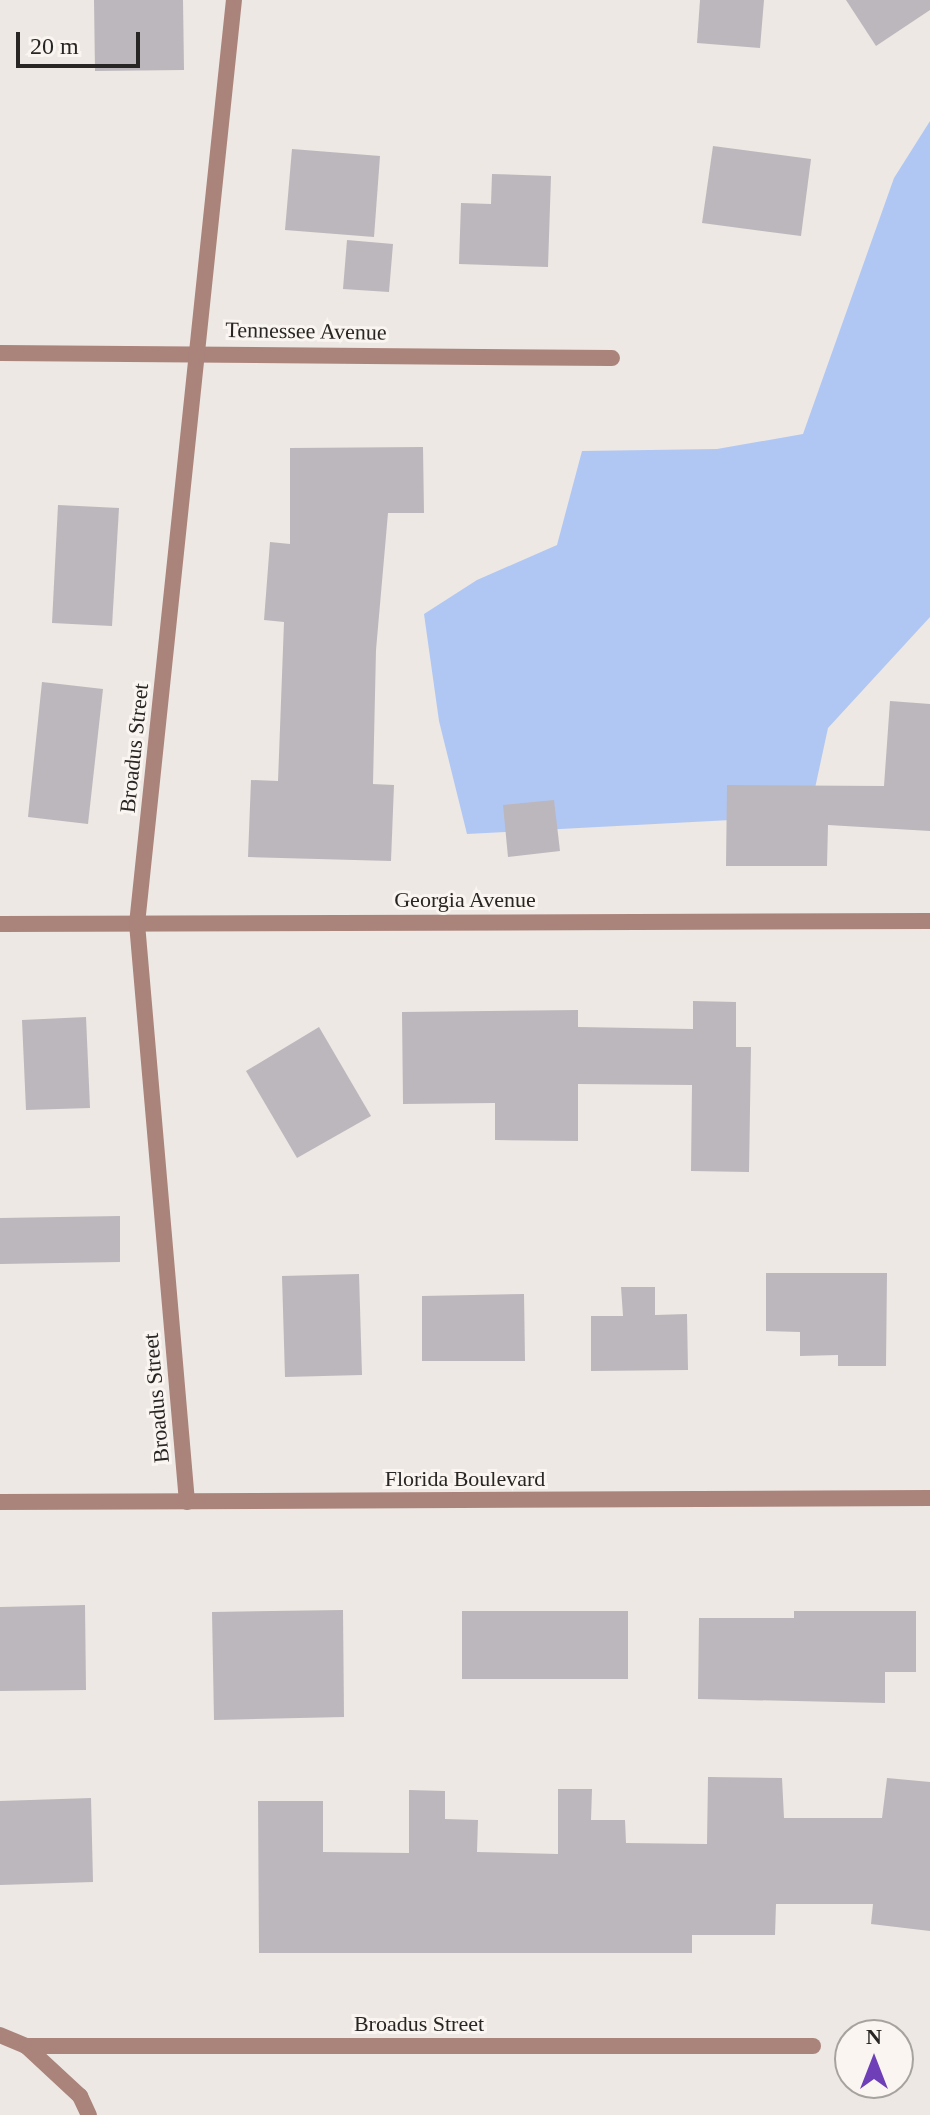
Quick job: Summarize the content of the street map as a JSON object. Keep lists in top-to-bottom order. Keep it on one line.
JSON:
{"streets":{"street":["Tennessee Avenue","Broadus Street","Georgia Avenue","Florida Boulevard"]},"crossings":[["Tennessee Avenue","Broadus Street"],["Broadus Street","Georgia Avenue"],["Broadus Street","Florida Boulevard"]],"scale_bar":"20 m","north":"top"}
